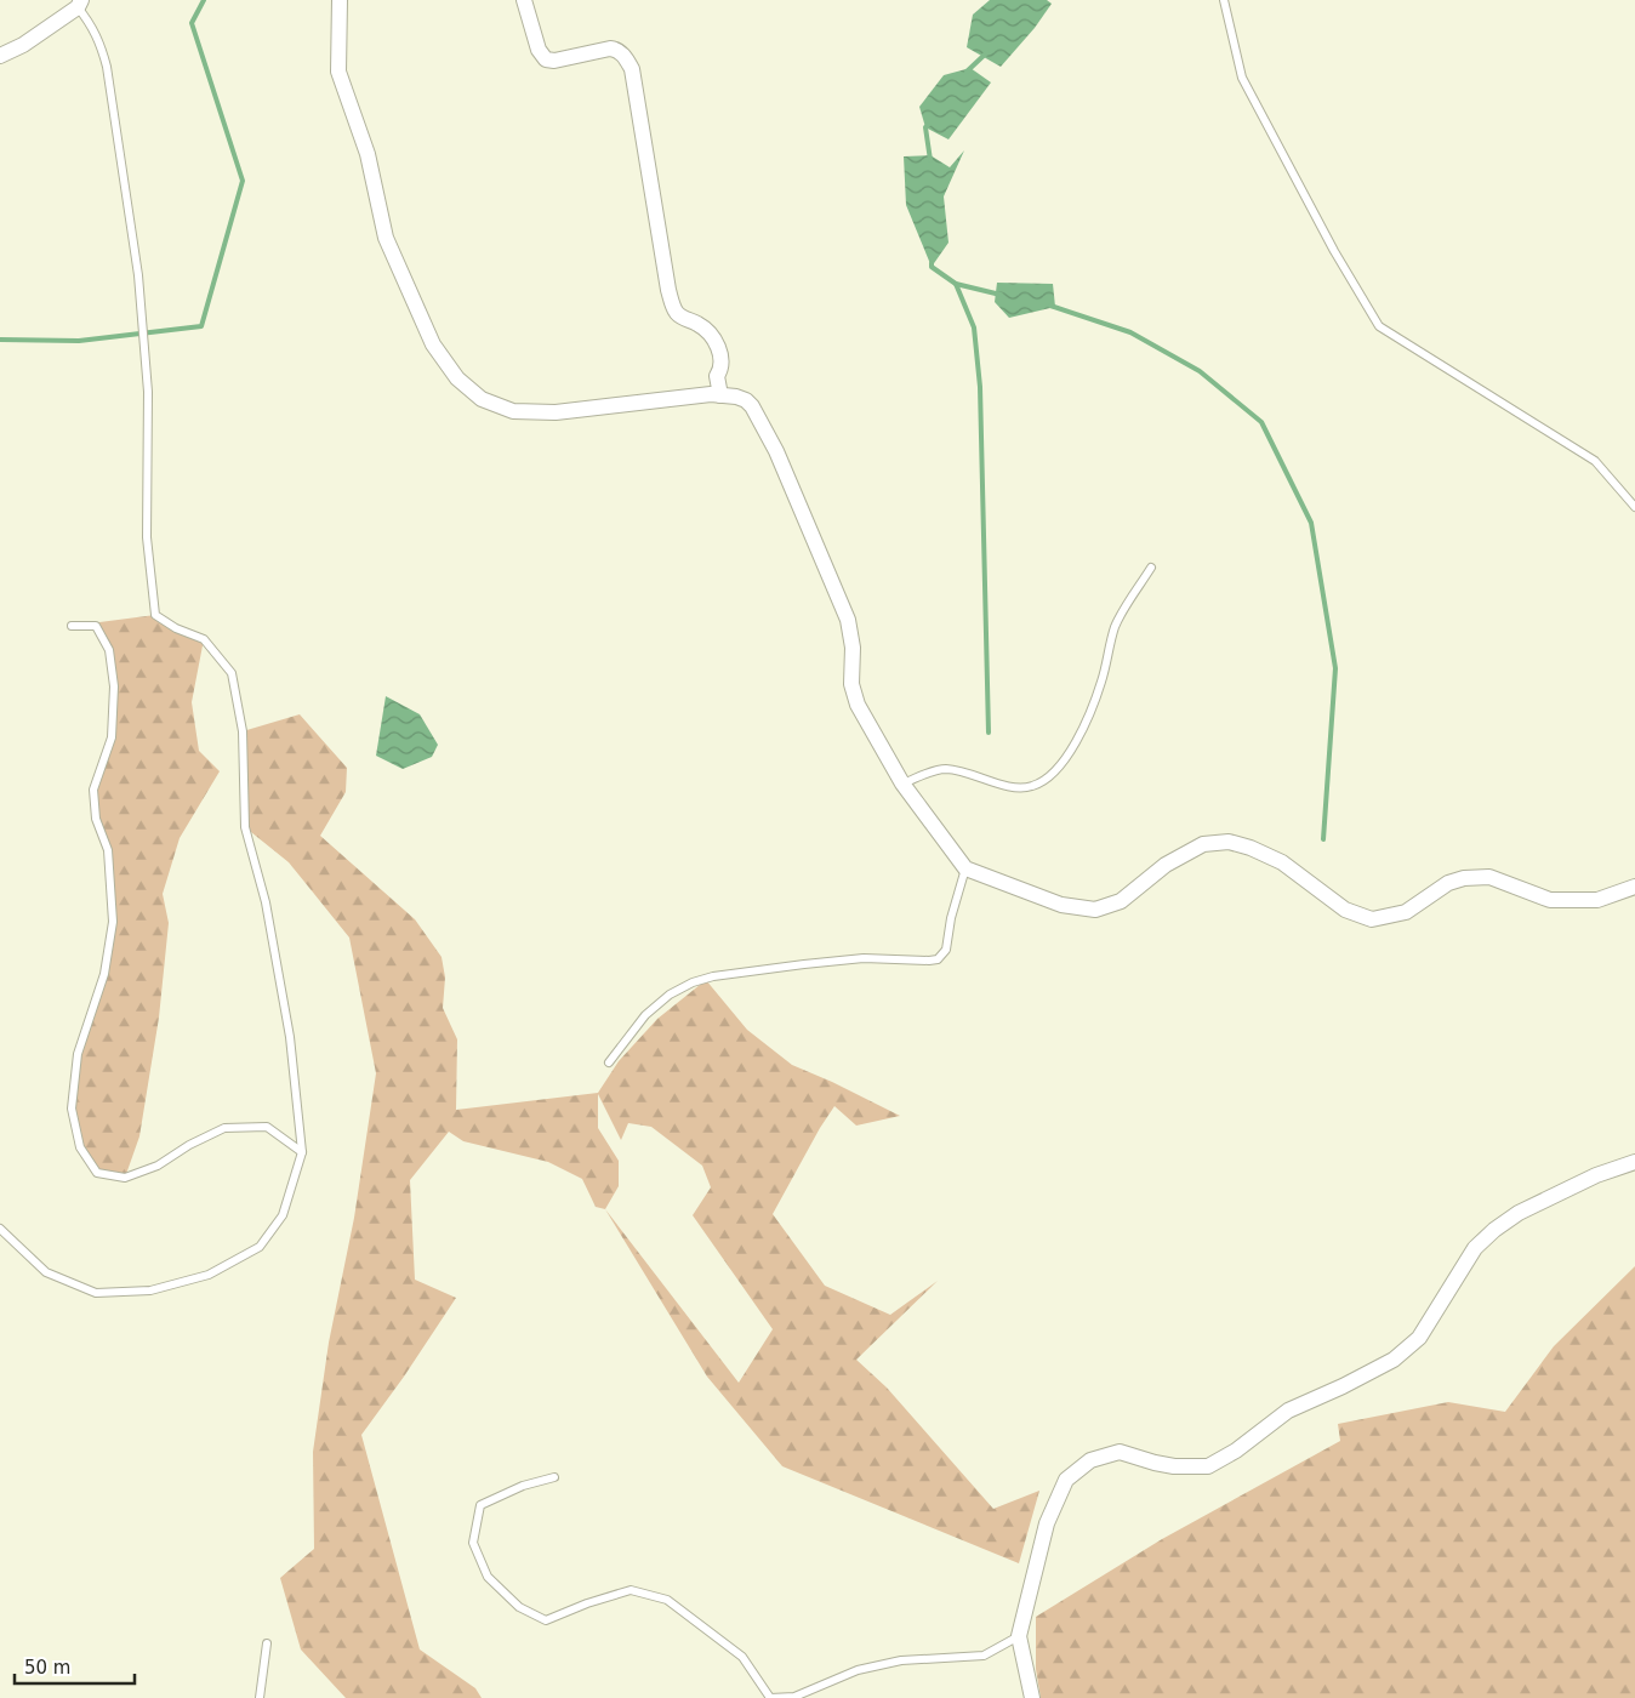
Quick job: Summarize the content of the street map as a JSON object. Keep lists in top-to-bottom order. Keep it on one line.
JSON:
{"scale_bar":"50 m"}
